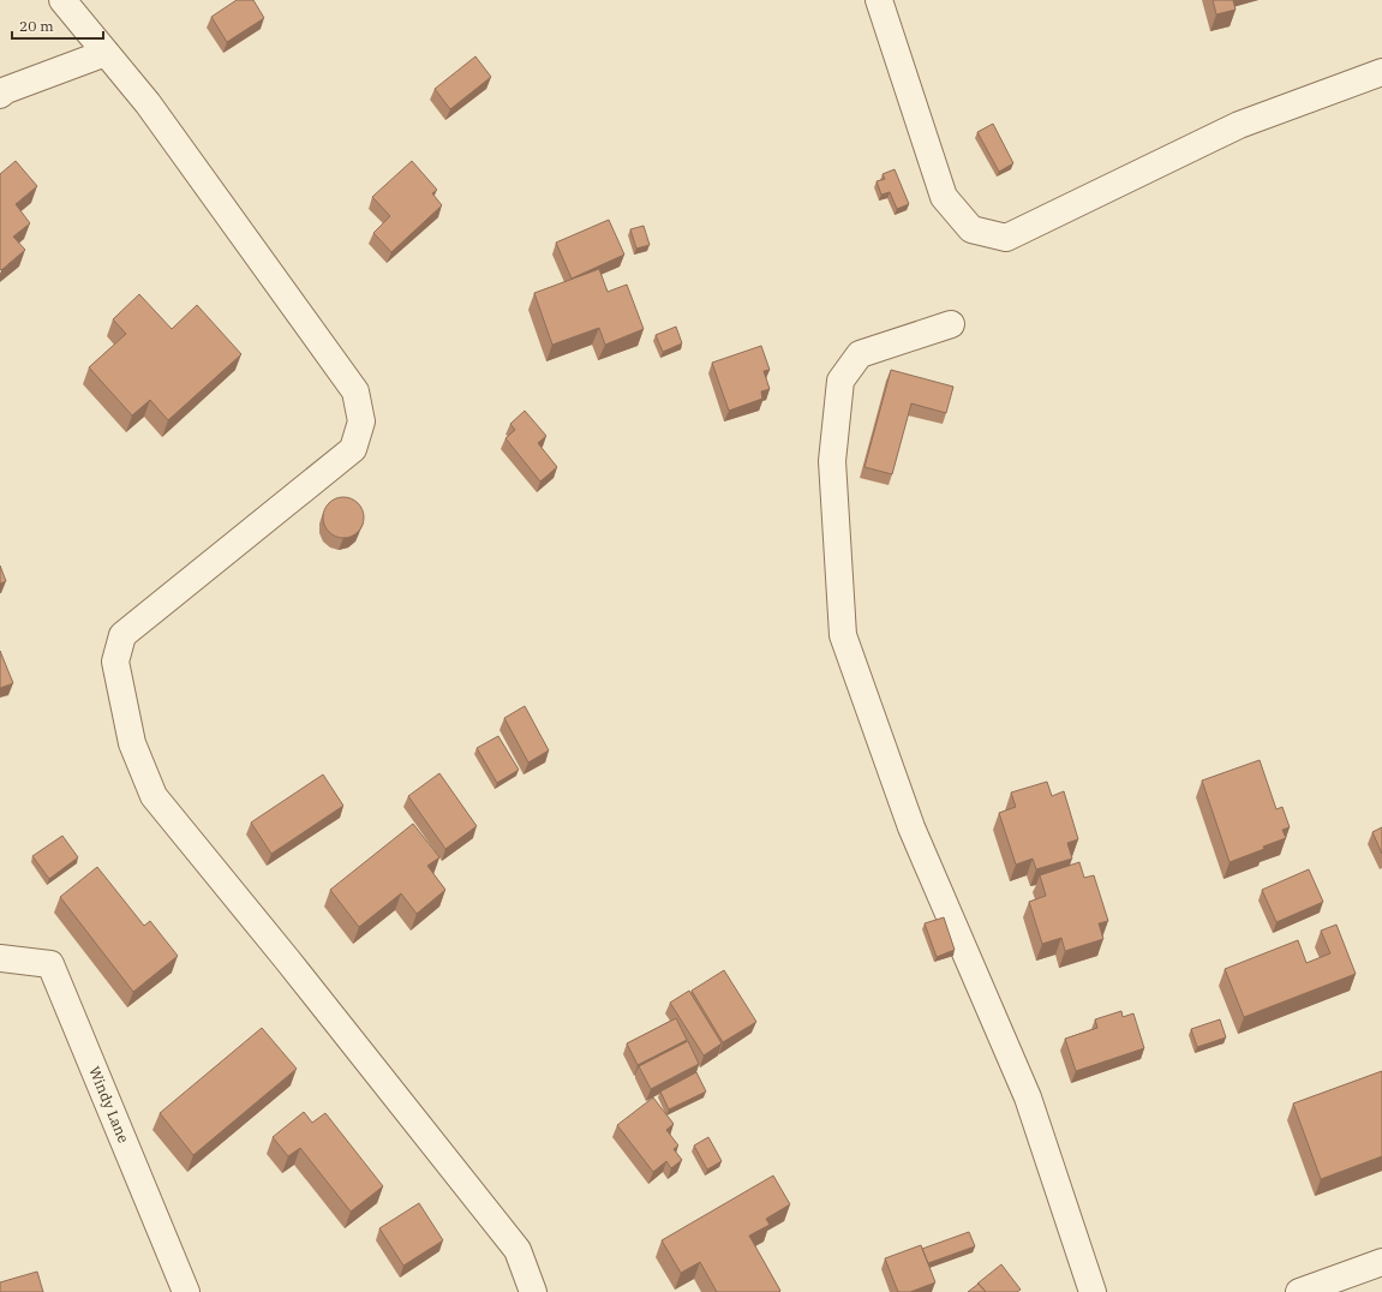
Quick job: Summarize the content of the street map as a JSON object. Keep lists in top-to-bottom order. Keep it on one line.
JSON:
{"streets":{"street":["Windy Lane"]},"scale_bar":"20 m"}
